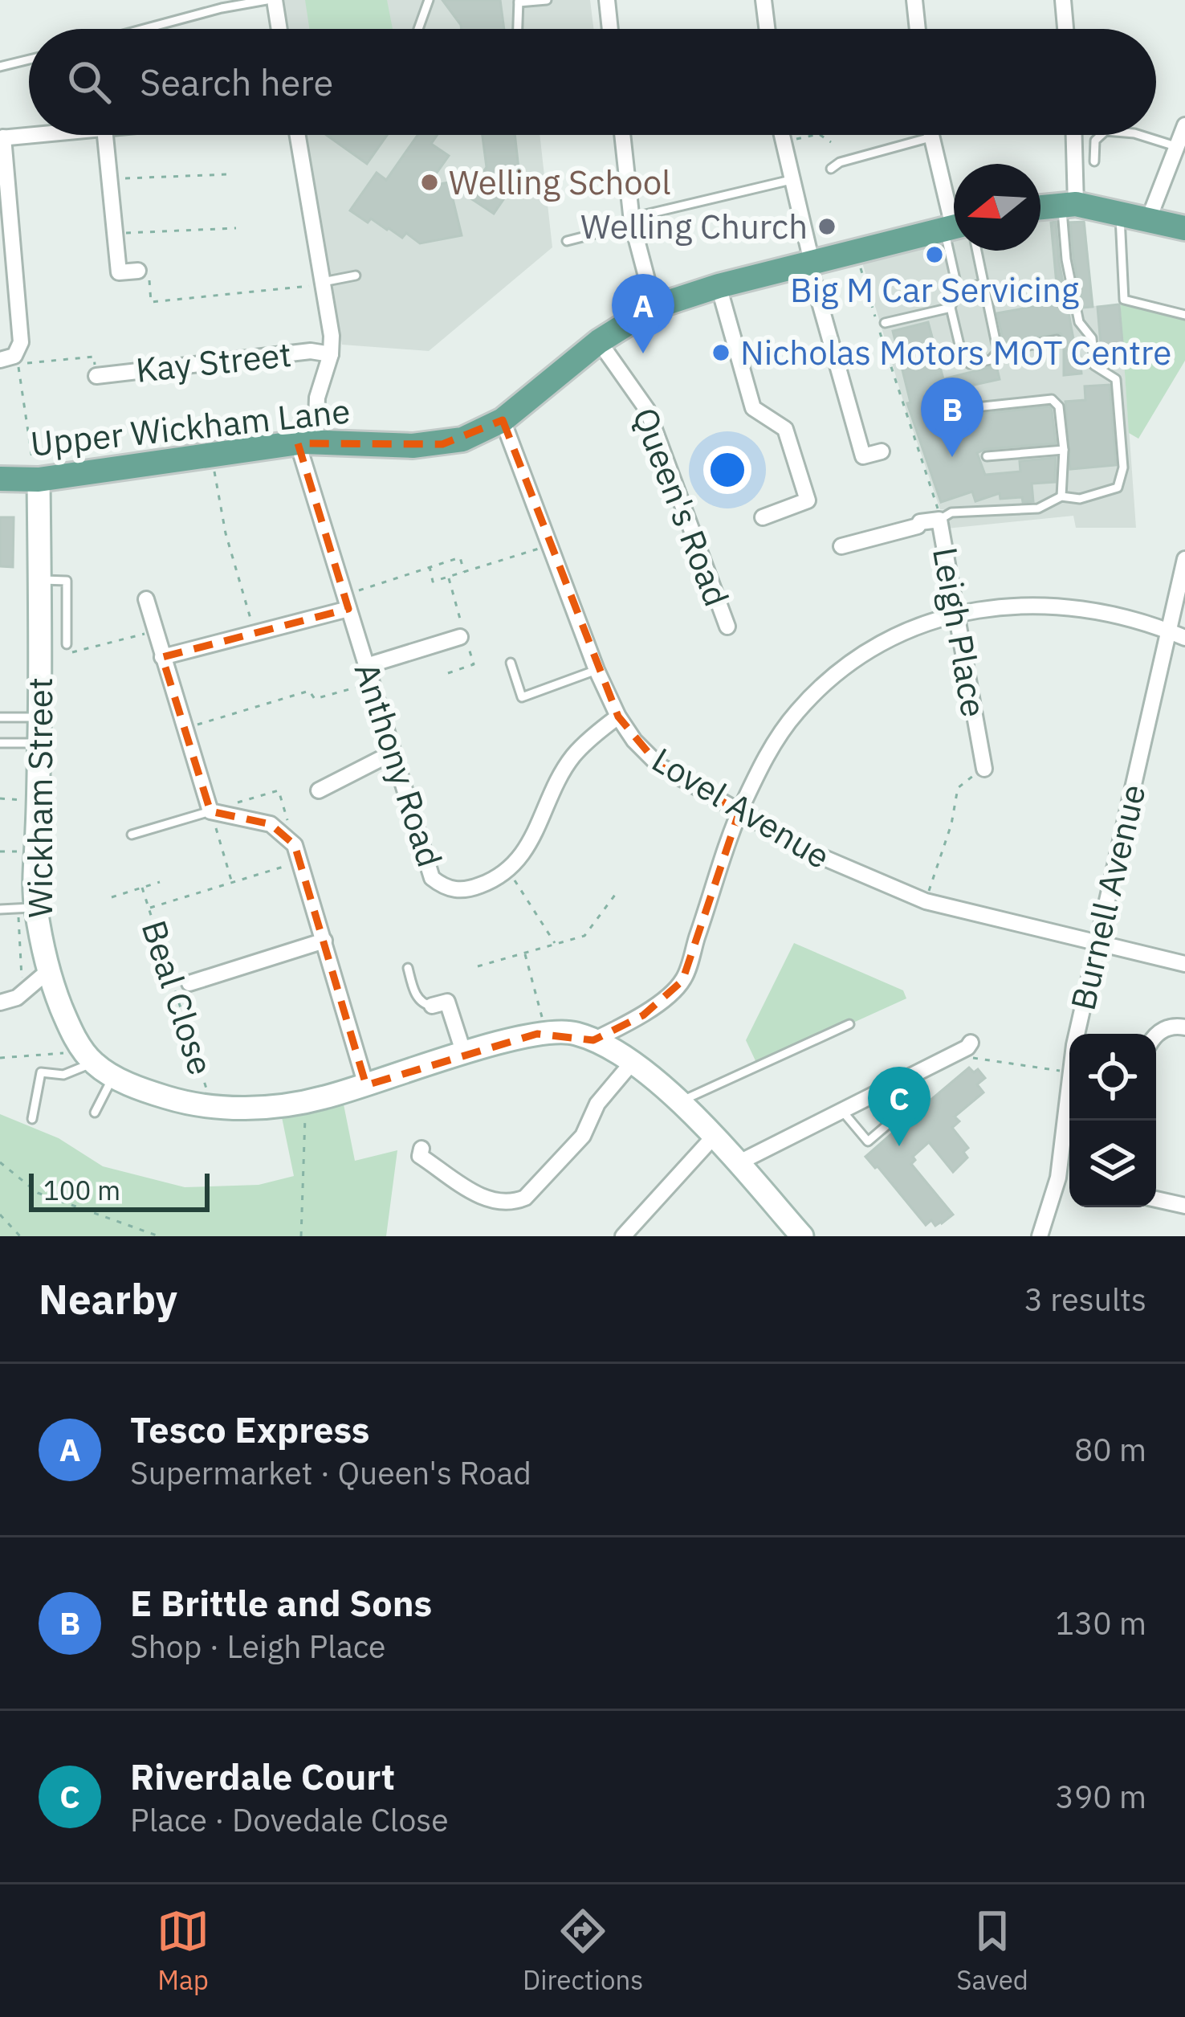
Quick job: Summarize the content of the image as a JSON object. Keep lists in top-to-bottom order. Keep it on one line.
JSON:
{"streets":{"main road":["Upper Wickham Lane"],"street":["Kay Street","Queen's Road","Leigh Place","Anthony Road","Wickham Street","Lovel Avenue","Burnell Avenue","Beal Close"]},"crossings":[["Kay Street","Anthony Road"],["Upper Wickham Lane","Queen's Road"],["Upper Wickham Lane","Anthony Road"],["Upper Wickham Lane","Wickham Street"],["Upper Wickham Lane","Lovel Avenue"],["Anthony Road","Lovel Avenue"],["Lovel Avenue","Burnell Avenue"]],"places":["Welling School","Welling Church","Big M Car Servicing","Nicholas Motors MOT Centre"],"scale_bar":"100 m","north":"left","page":{"search":"Search here","pins":["A","B","C"],"scale":"100 m","heading":["Nearby","3 results"],"list":[{"mark":"A","name":"Tesco Express","note":"Supermarket · Queen's Road","value":"80 m"},{"mark":"B","name":"E Brittle and Sons","note":"Shop · Leigh Place","value":"130 m"},{"mark":"C","name":"Riverdale Court","note":"Place · Dovedale Close","value":"390 m"}],"nav":["Map","Directions","Saved"]}}
